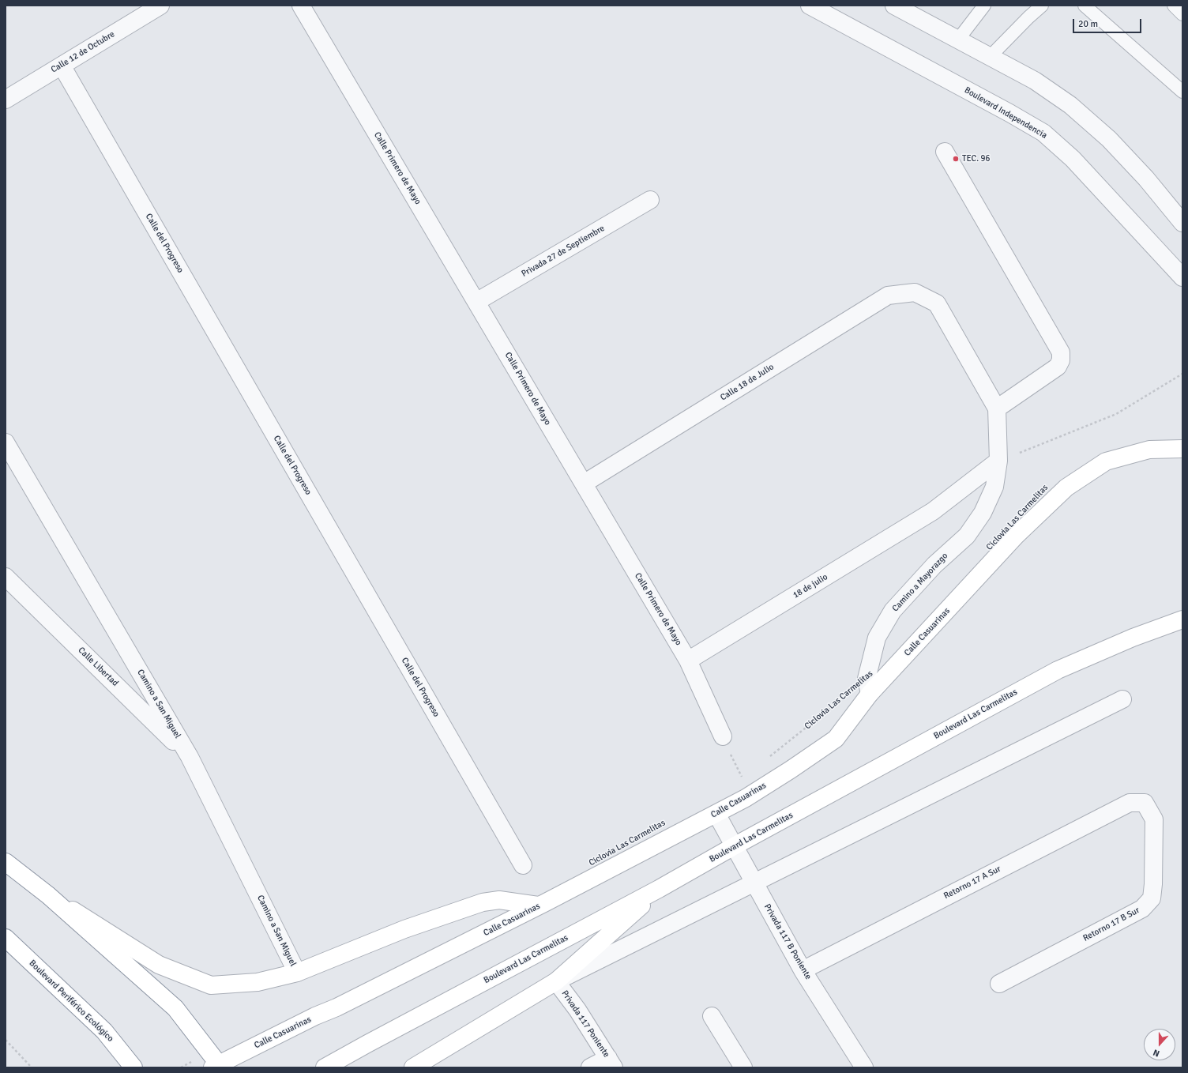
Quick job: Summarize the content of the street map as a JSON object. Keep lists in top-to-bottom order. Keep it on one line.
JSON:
{"streets":{"main road":["Calle Casuarinas","Boulevard Las Carmelitas","Boulevard Periférico Ecológico"],"street":["Calle 12 de Octubre","Boulevard Independencia","Calle Primero de Mayo","Calle del Progreso","Privada 27 de Septiembre","Calle 18 de Julio","Camino a Mayorazgo","18 de julio","Calle Libertad","Camino a San Miguel","Retorno 17 A Sur","Retorno 17 B Sur","Privada 117 B Poniente","Privada 117 Poniente"],"path":["Ciclovia Las Carmelitas"]},"crossings":[["Calle 12 de Octubre","Calle del Progreso"],["Calle Primero de Mayo","Privada 27 de Septiembre"],["Calle Primero de Mayo","Calle 18 de Julio"],["Calle Primero de Mayo","18 de julio"],["Calle 18 de Julio","Camino a Mayorazgo"],["Camino a Mayorazgo","18 de julio"],["Camino a Mayorazgo","Calle Casuarinas"],["Calle Casuarinas","Privada 117 B Poniente"],["Calle Libertad","Camino a San Miguel"],["Boulevard Las Carmelitas","Privada 117 B Poniente"],["Retorno 17 A Sur","Retorno 17 B Sur"],["Retorno 17 A Sur","Privada 117 B Poniente"]],"places":["TEC. 96"],"scale_bar":"20 m","north":"bottom"}
